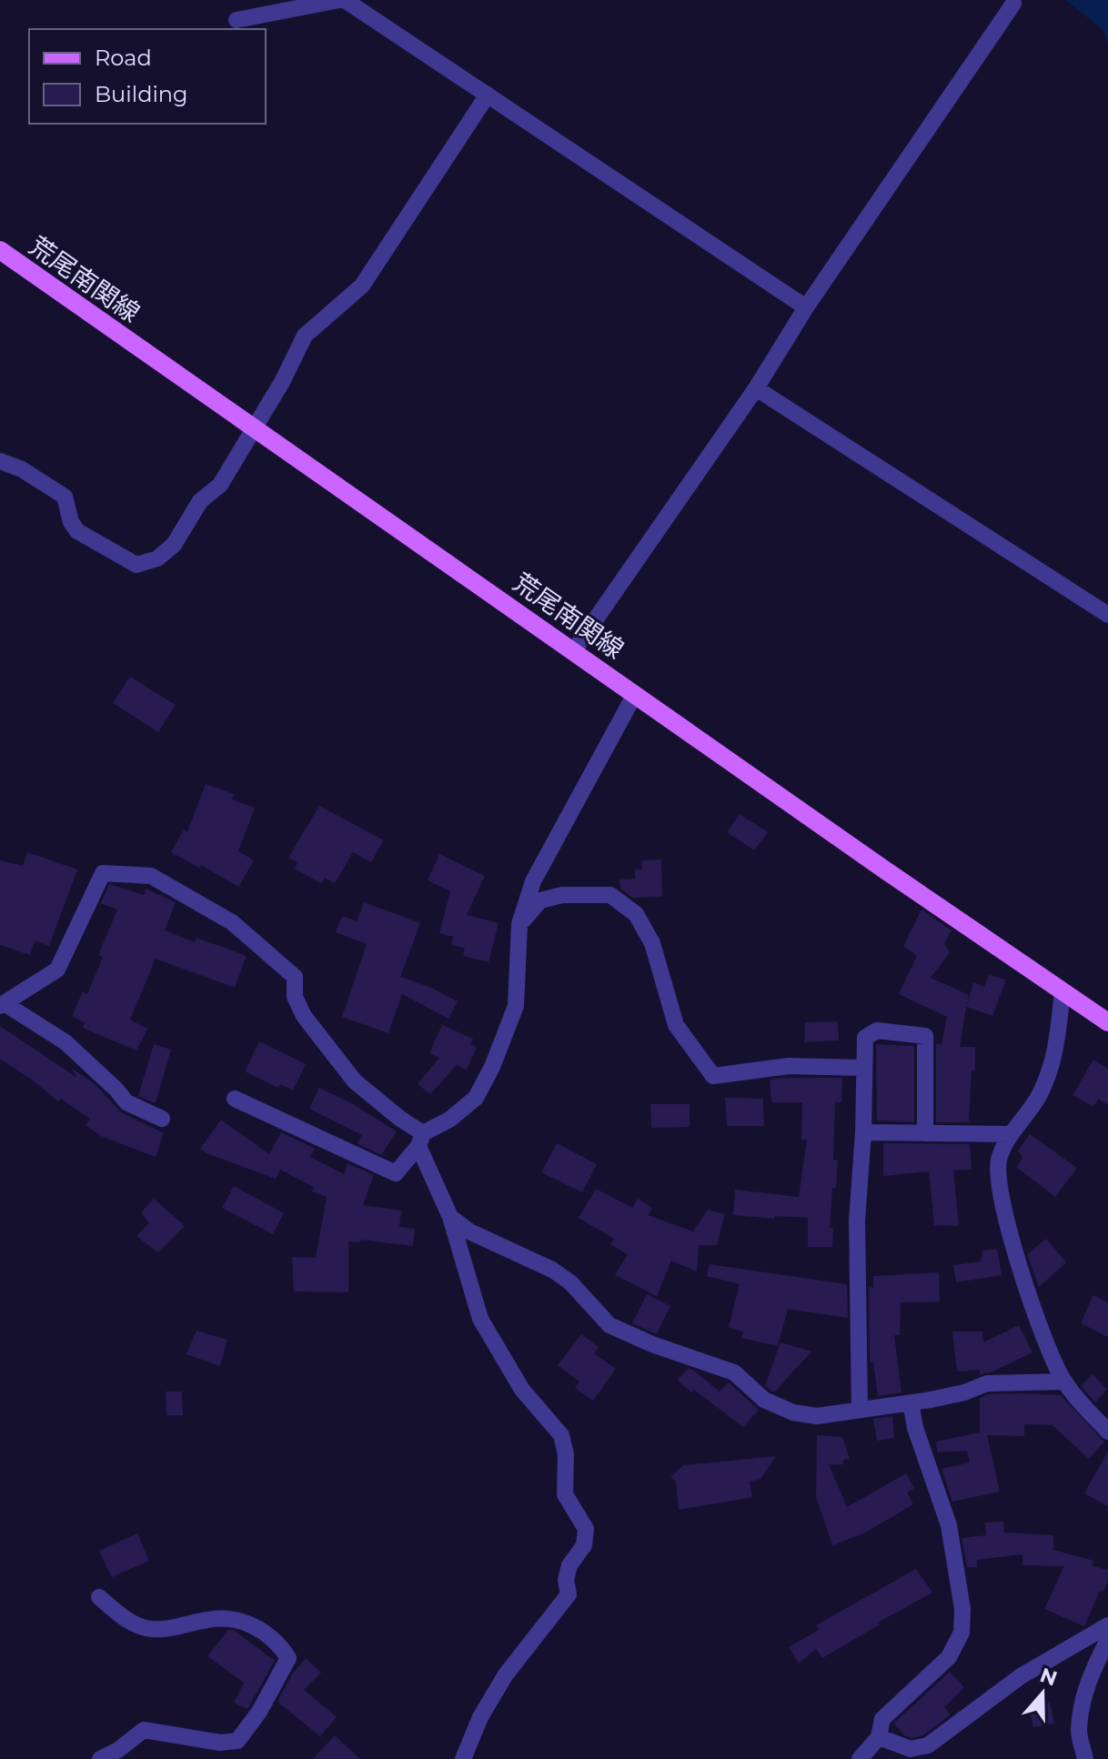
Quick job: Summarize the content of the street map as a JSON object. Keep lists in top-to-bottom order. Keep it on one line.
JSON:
{"streets":{"main road":["荒尾南関線"]},"legend":["Road","Building"],"north":"top"}
